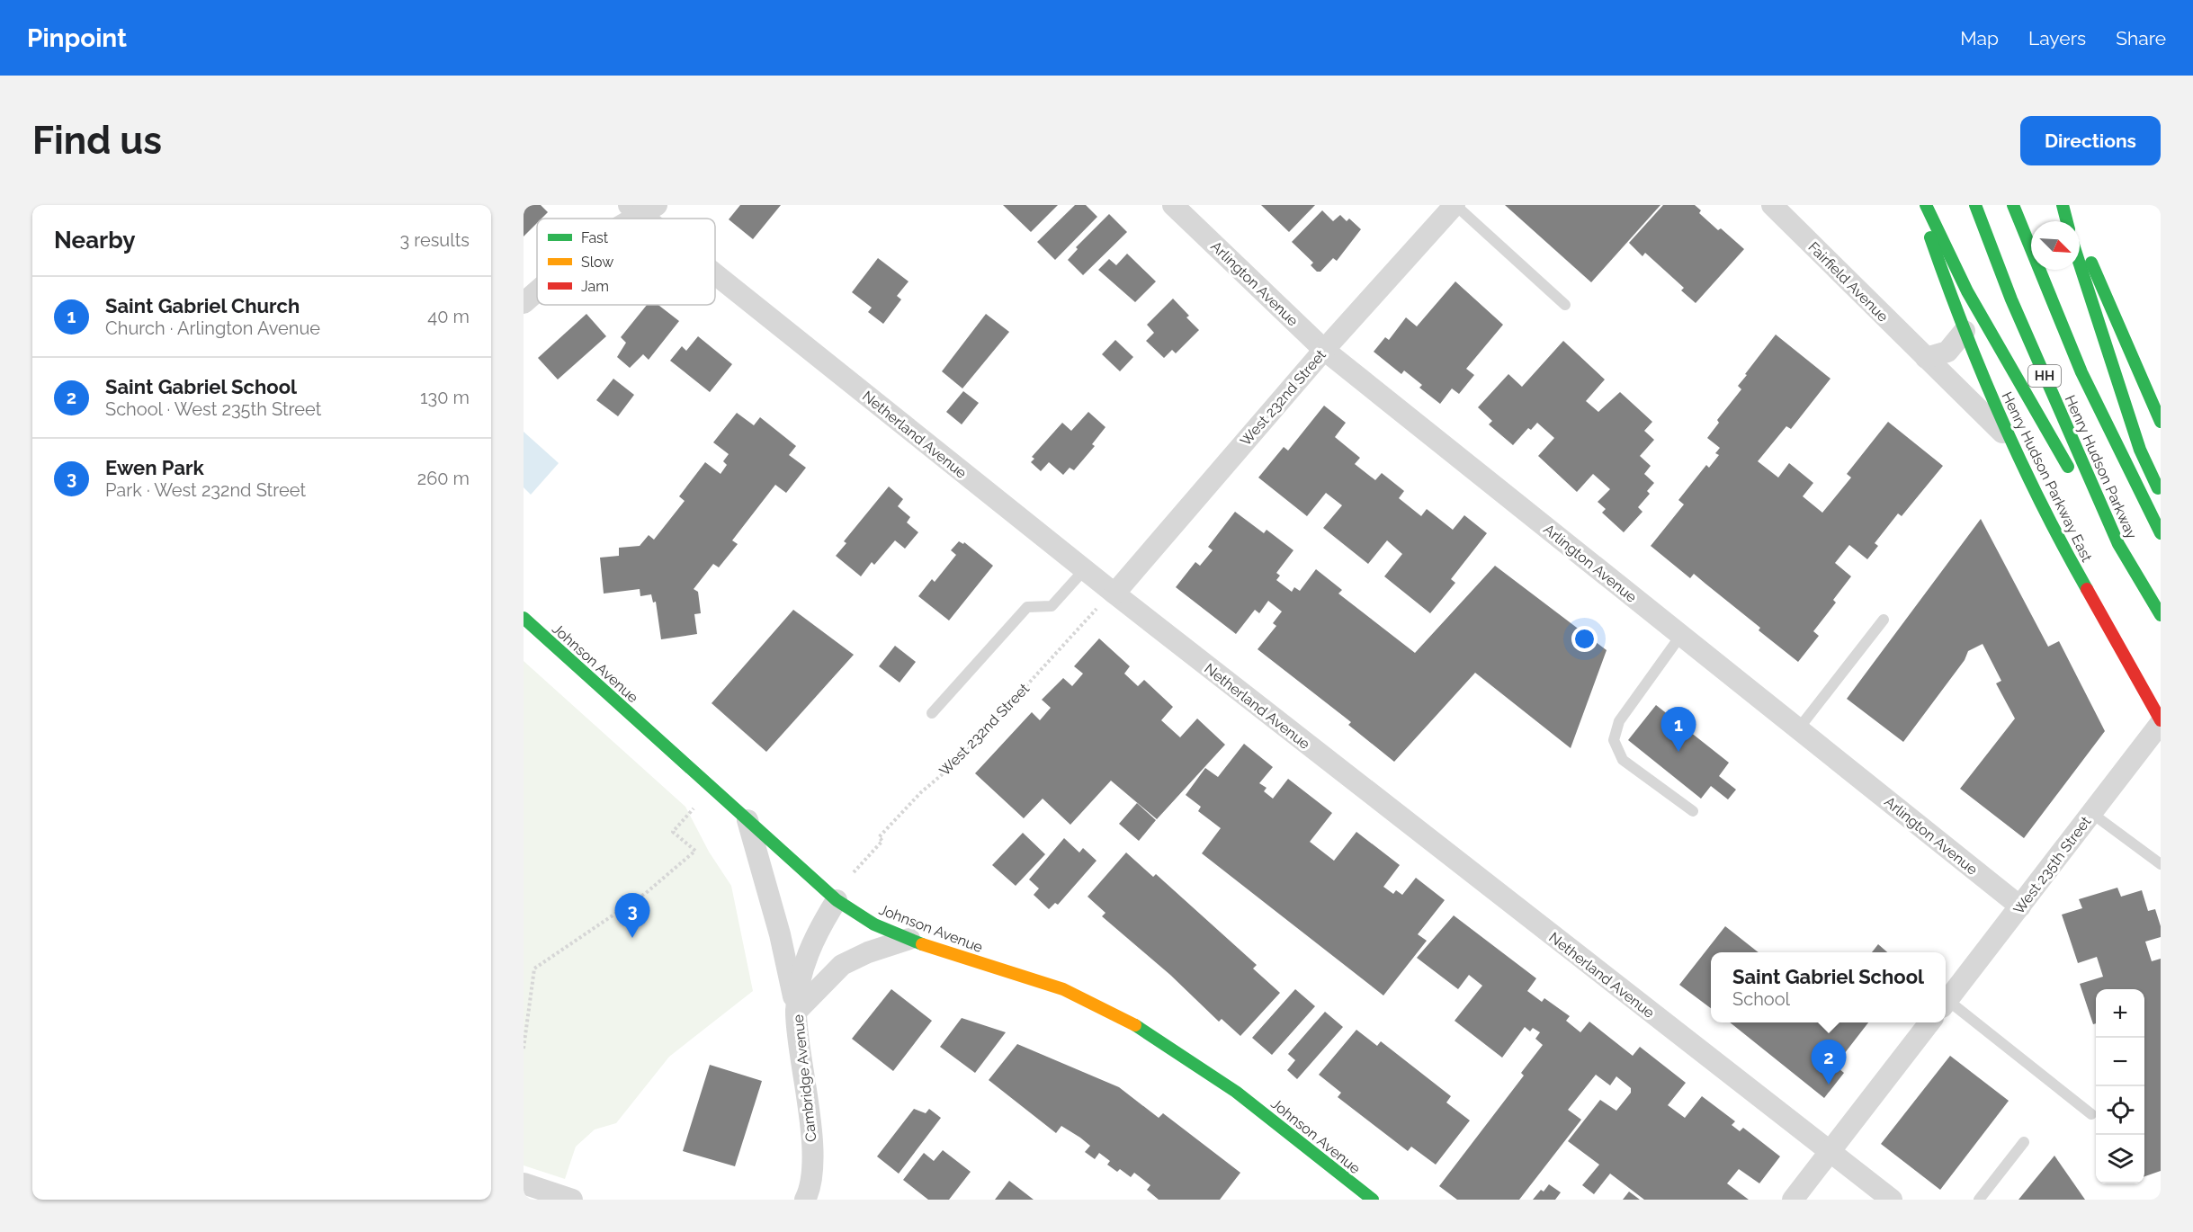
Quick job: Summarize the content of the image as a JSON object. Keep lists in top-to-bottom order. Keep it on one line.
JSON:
{"streets":{"main road":["HH","Henry Hudson Parkway","Henry Hudson Parkway East","Johnson Avenue"],"street":["Fairfield Avenue","Arlington Avenue","West 232nd Street","Netherland Avenue","West 235th Street","Cambridge Avenue"]},"crossings":[["Fairfield Avenue","Henry Hudson Parkway East"],["Arlington Avenue","West 232nd Street"],["Arlington Avenue","West 235th Street"],["West 232nd Street","Netherland Avenue"],["Henry Hudson Parkway East","West 235th Street"],["Johnson Avenue","Cambridge Avenue"]],"legend":["Fast","Slow","Jam"],"north":"bottom right","page":{"header":"Pinpoint","nav":["Map","Layers","Share"],"buttons":"Directions","title":"Find us","heading":["Nearby","3 results"],"list":[{"mark":"1","name":"Saint Gabriel Church","note":"Church · Arlington Avenue","value":"40 m"},{"mark":"2","name":"Saint Gabriel School","note":"School · West 235th Street","value":"130 m"},{"mark":"3","name":"Ewen Park","note":"Park · West 232nd Street","value":"260 m"}],"pins":["1","3","2"],"popup":["Saint Gabriel School","School"],"map_buttons":["+","−"]}}
